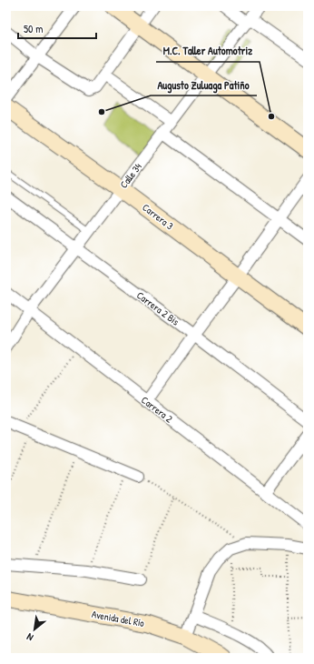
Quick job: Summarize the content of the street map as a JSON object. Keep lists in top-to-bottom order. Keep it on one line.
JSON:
{"streets":{"main road":["Carrera 3","Avenida del Río"],"street":["Calle 34","Carrera 2 Bis","Carrera 2"]},"crossings":[["Calle 34","Carrera 3"],["Calle 34","Carrera 2 Bis"],["Calle 34","Carrera 2"]],"places":["Augusto Zuluaga Patiño","M.C. Taller Automotriz"],"scale_bar":"50 m","north":"bottom left"}
